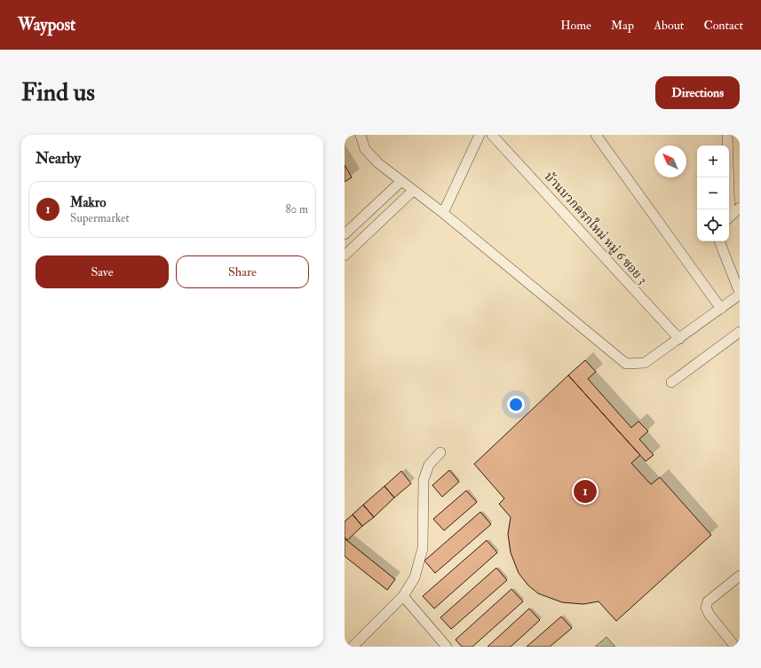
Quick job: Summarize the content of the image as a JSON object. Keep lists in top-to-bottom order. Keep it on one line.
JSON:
{"streets":{"street":["บ้านบวกครกใหม่ หมู่ 6 ซอย 3"]},"north":"top left","page":{"header":"Waypost","nav":["Home","Map","About","Contact"],"buttons":["Directions",["Save","Share"]],"title":"Find us","heading":"Nearby","map_buttons":["+","−"],"list":[{"mark":"1","name":"Makro","note":"Supermarket","value":"80 m"}],"pins":"1"}}
